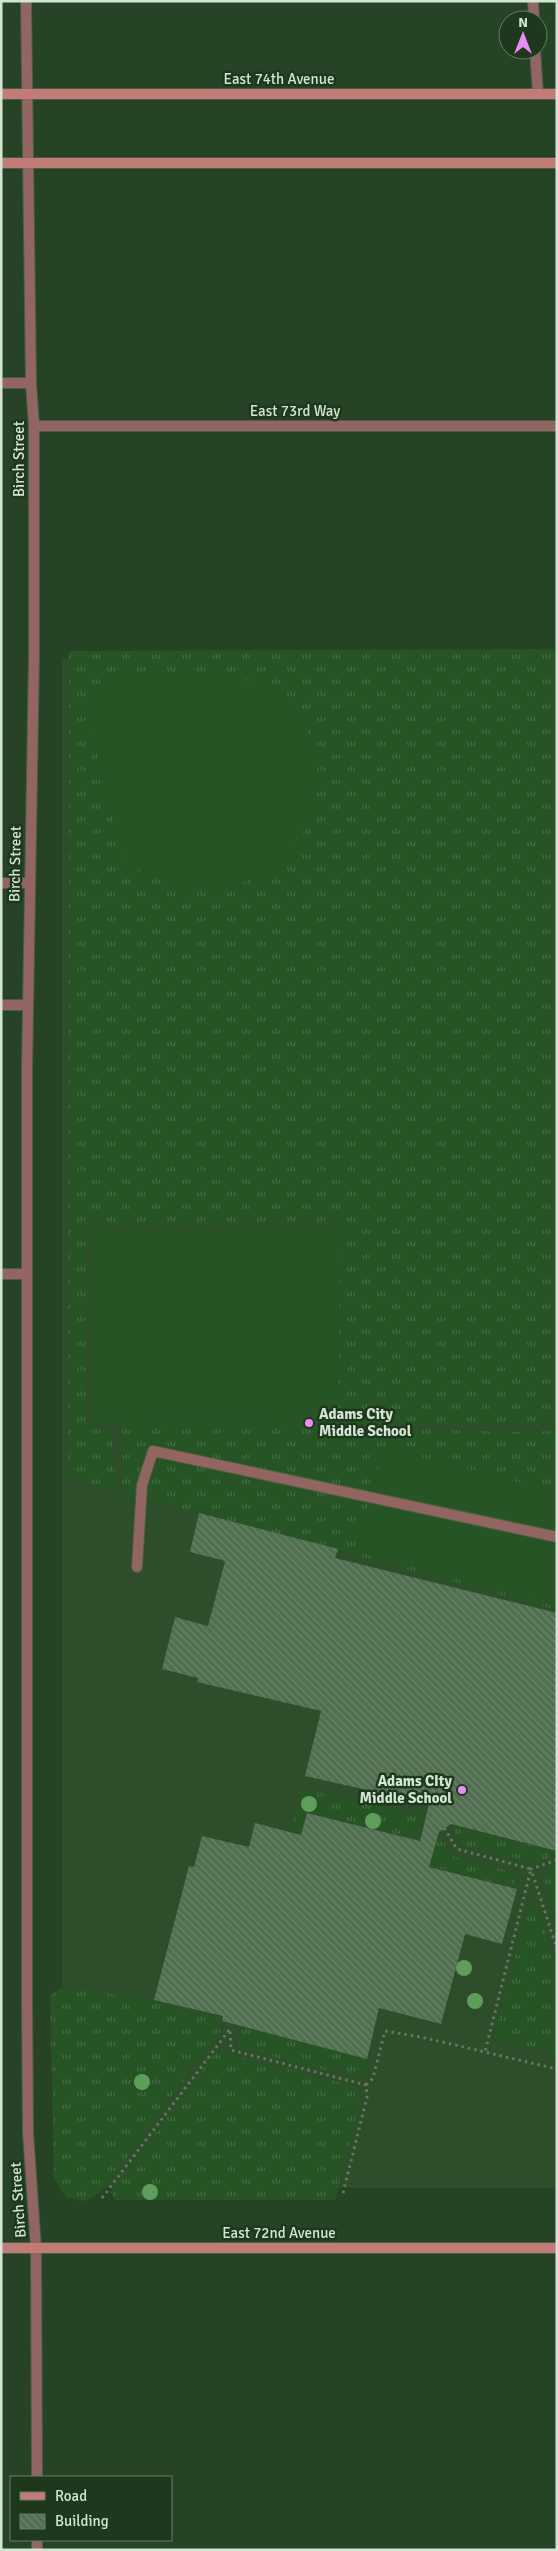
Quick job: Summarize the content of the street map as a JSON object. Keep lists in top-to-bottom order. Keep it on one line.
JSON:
{"streets":{"main road":["East 74th Avenue","East 72nd Avenue"],"street":["East 73rd Way","Birch Street"]},"crossings":[["East 74th Avenue","Birch Street"],["East 73rd Way","Birch Street"],["Birch Street","East 72nd Avenue"]],"places":["Adams City Middle School","Adams CIty Middle School"],"legend":["Road","Building"],"north":"top"}
